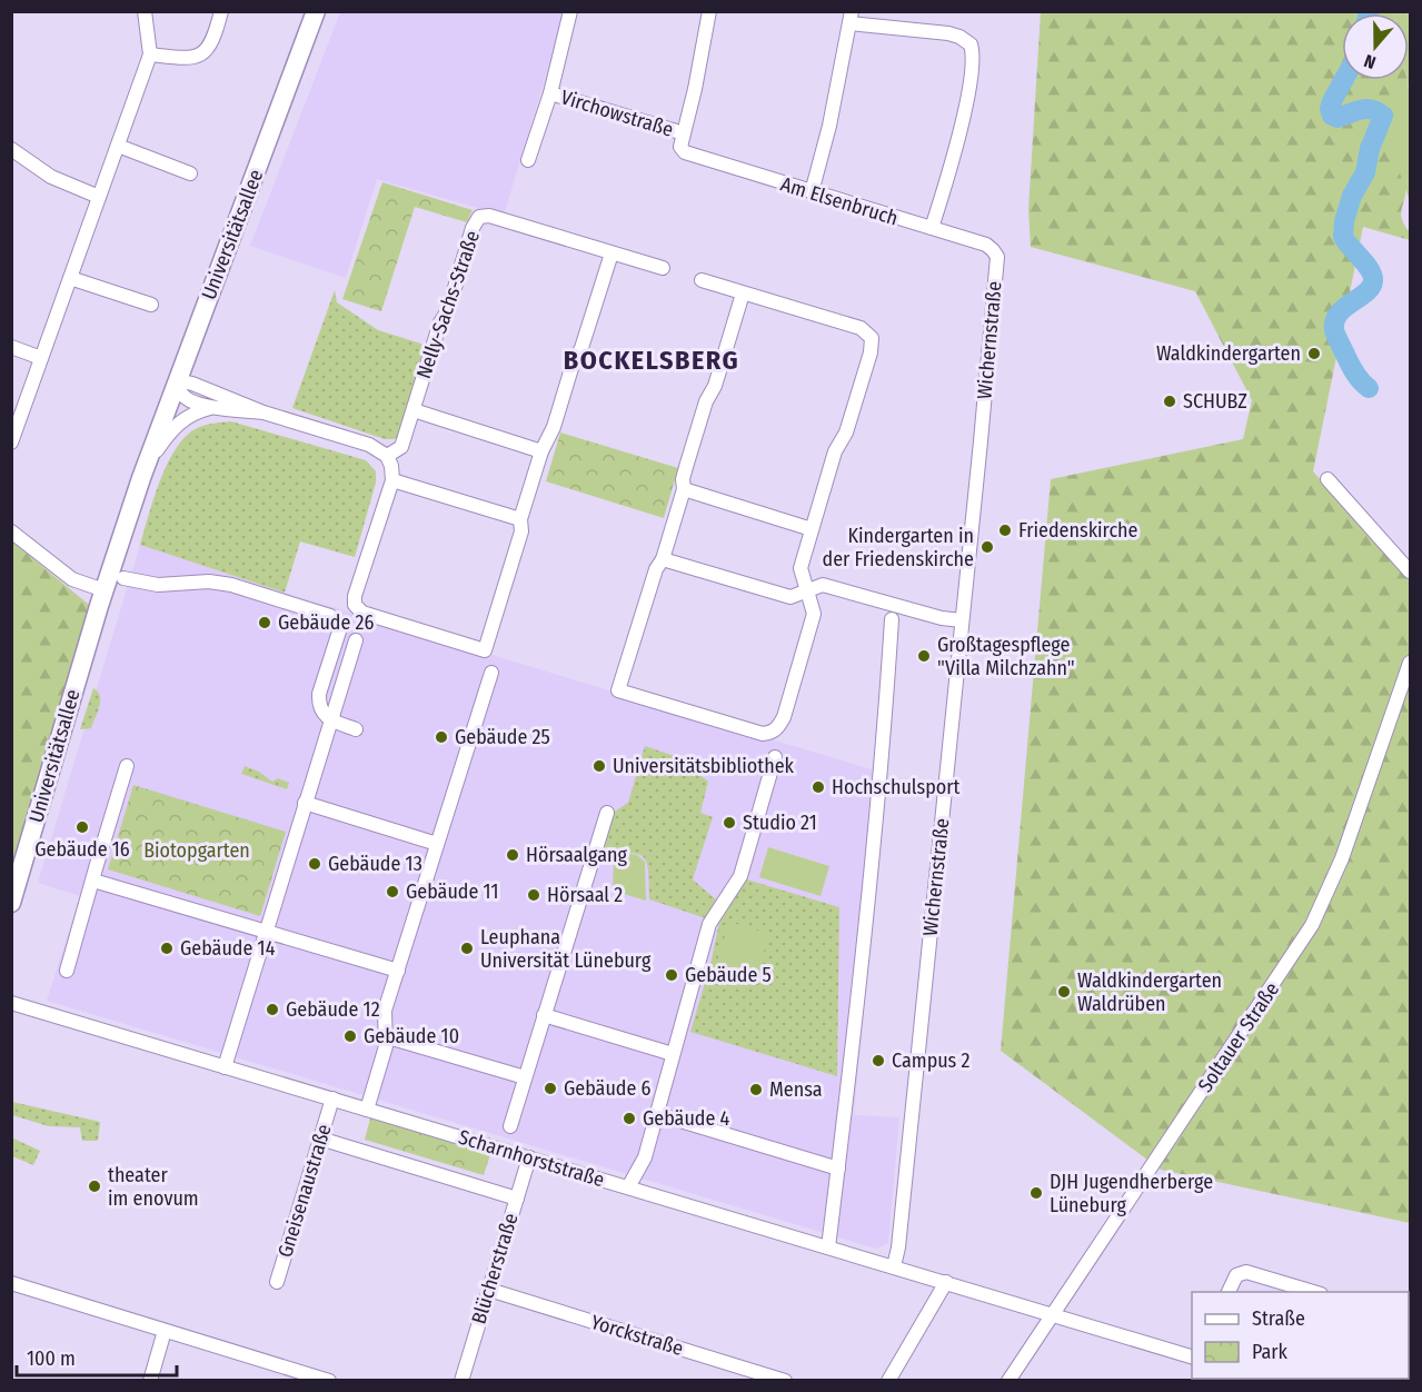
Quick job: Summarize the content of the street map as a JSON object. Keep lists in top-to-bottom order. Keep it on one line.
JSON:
{"streets":{"main road":["Universitätsallee"],"street":["Virchowstraße","Am Elsenbruch","Nelly-Sachs-Straße","Wichernstraße","Soltauer Straße","Scharnhorststraße","Gneisenaustraße","Blücherstraße","Yorckstraße"]},"crossings":[["Virchowstraße","Am Elsenbruch"],["Am Elsenbruch","Wichernstraße"],["Wichernstraße","Scharnhorststraße"],["Soltauer Straße","Scharnhorststraße"],["Scharnhorststraße","Gneisenaustraße"],["Scharnhorststraße","Blücherstraße"],["Blücherstraße","Yorckstraße"]],"districts":["BOCKELSBERG"],"parks":["Biotopgarten"],"places":["Waldkindergarten","SCHUBZ","Friedenskirche","Kindergarten in der Friedenskirche","Gebäude 26","Großtagespflege \"Villa Milchzahn\"","Gebäude 25","Universitätsbibliothek","Hochschulsport","Studio 21","Gebäude 16","Hörsaalgang","Gebäude 13","Gebäude 11","Hörsaal 2","Gebäude 14","Leuphana Universität Lüneburg","Gebäude 5","Waldkindergarten Waldrüben","Gebäude 12","Gebäude 10","Campus 2","Gebäude 6","Mensa","Gebäude 4","theater im enovum","DJH Jugendherberge Lüneburg"],"legend":["Straße","Park"],"scale_bar":"100 m","north":"bottom"}
